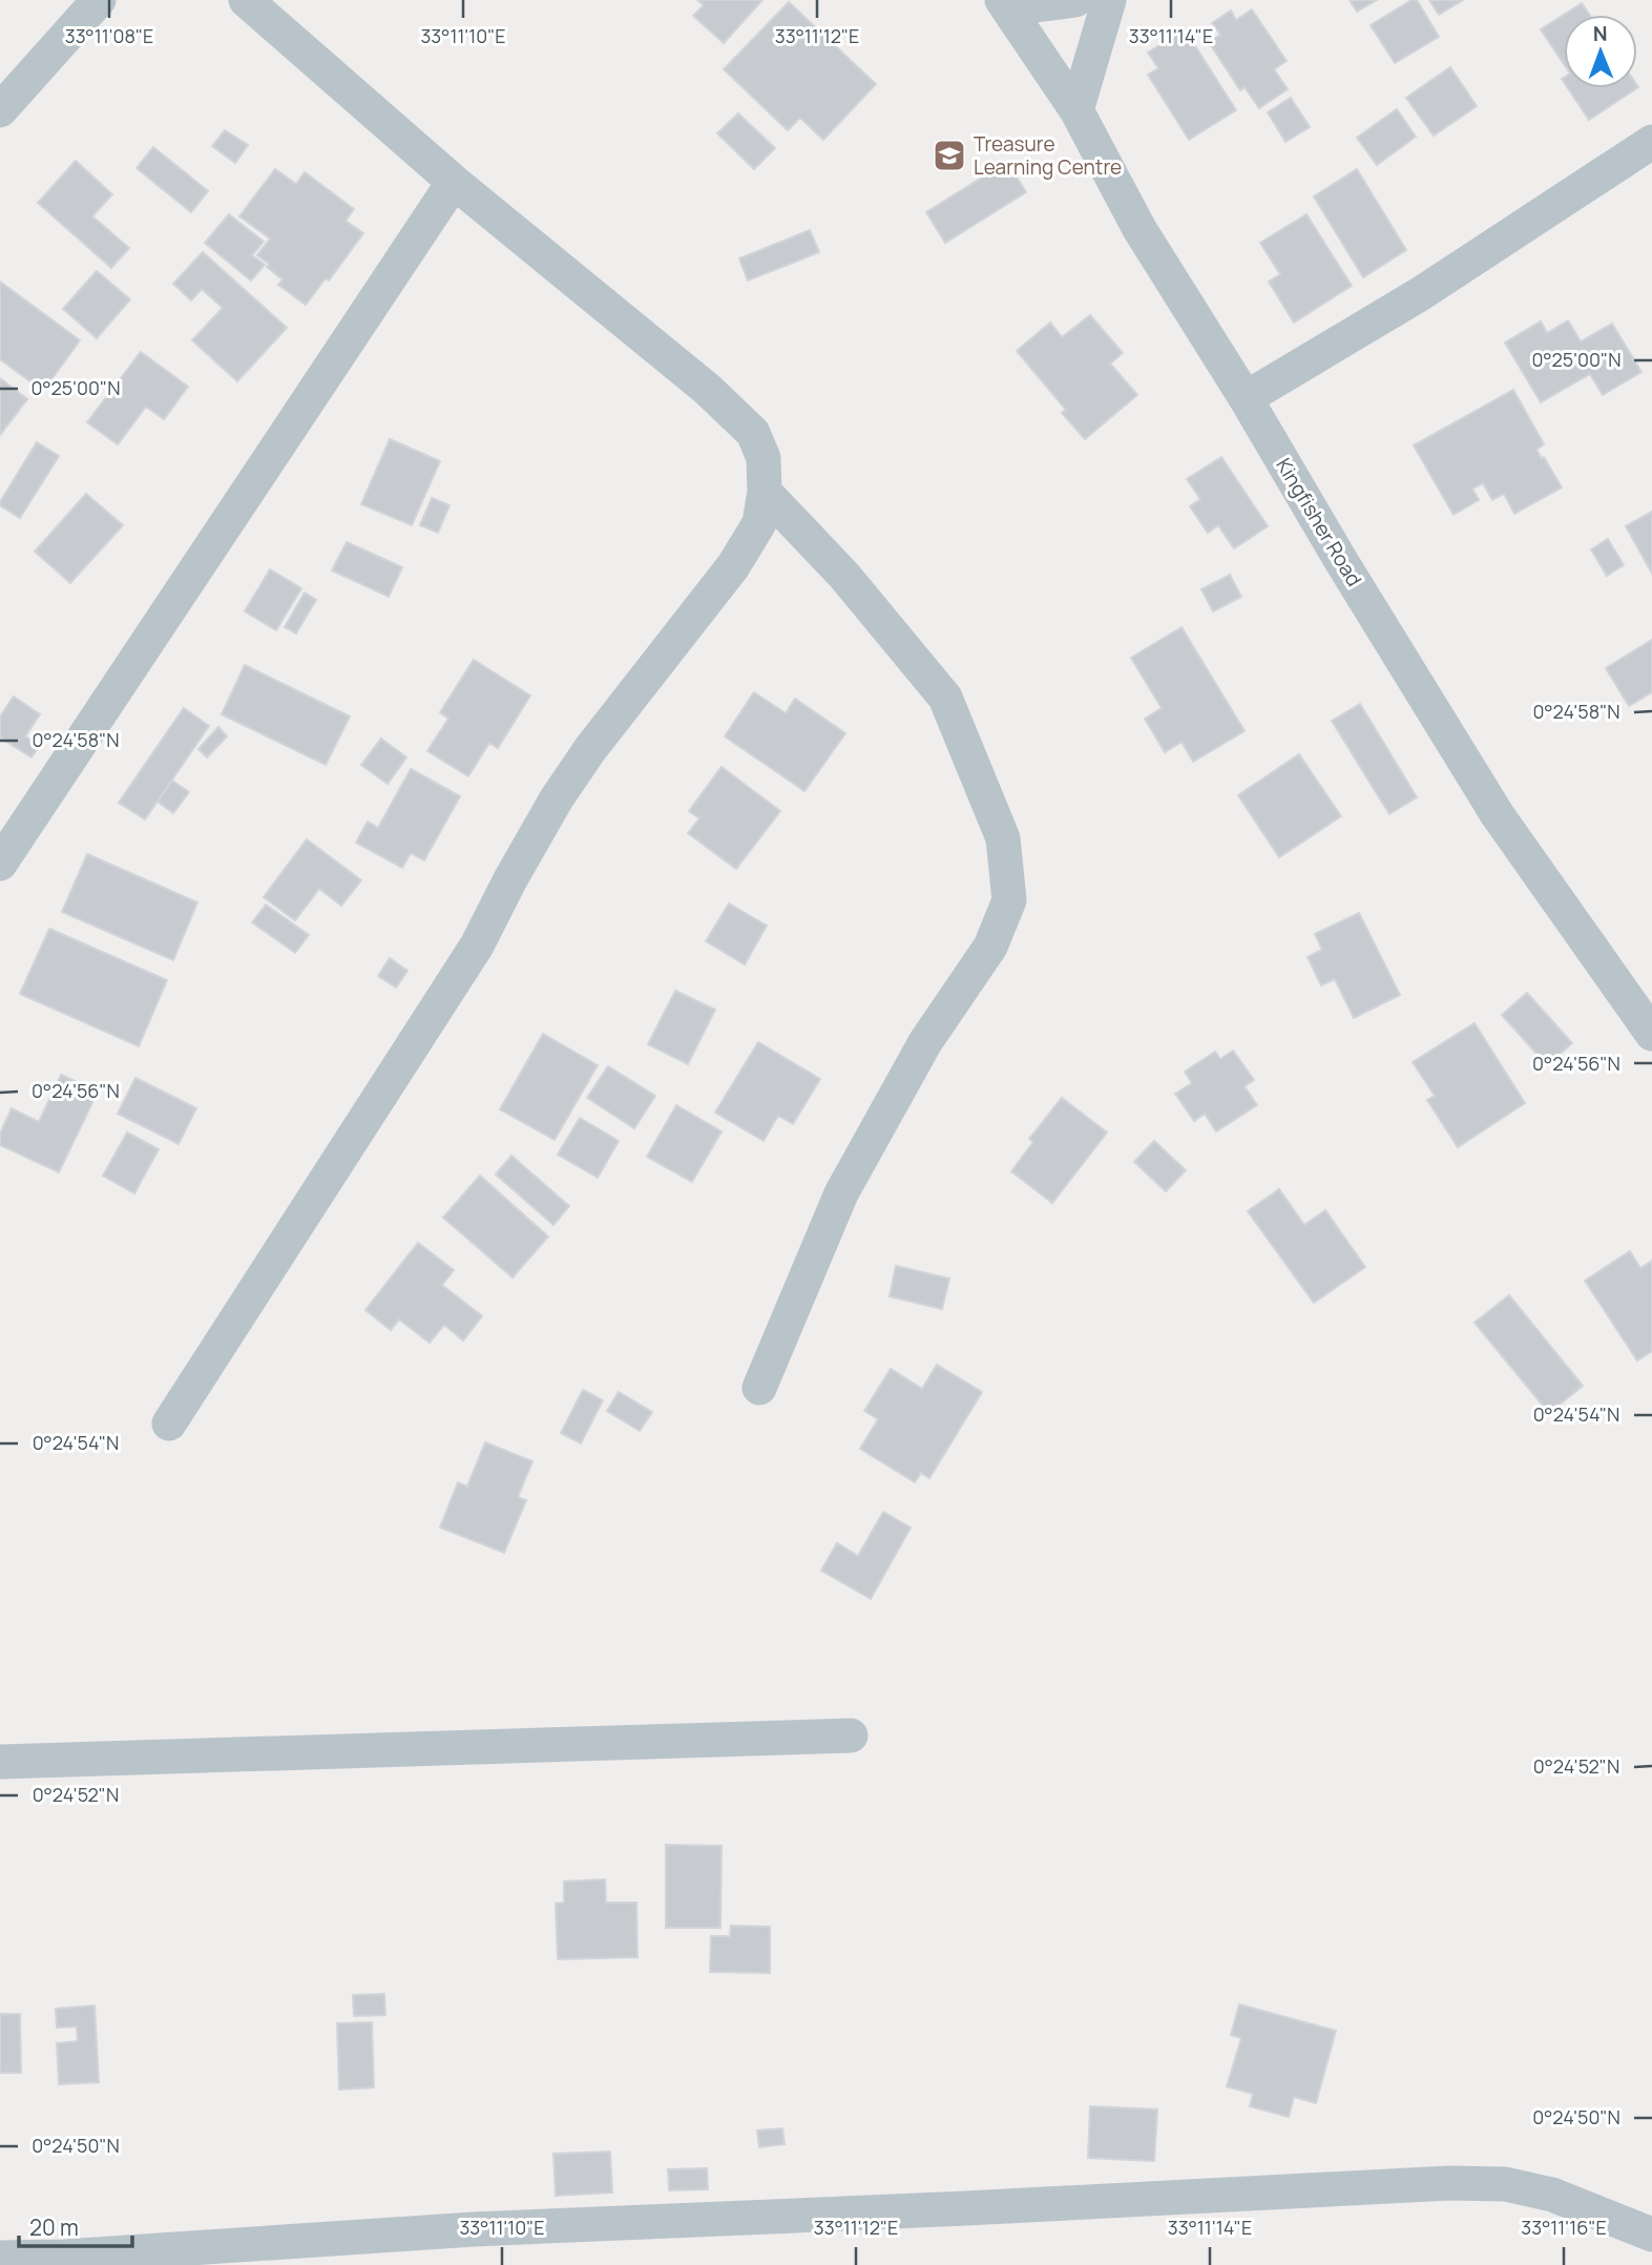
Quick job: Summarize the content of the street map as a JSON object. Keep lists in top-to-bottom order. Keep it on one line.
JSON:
{"streets":{"street":["Kingfisher Road"]},"places":{"school or university":["Treasure Learning Centre"]},"scale_bar":"20 m","north":"top","coordinates":["33°11'08\"E","33°11'10\"E","33°11'12\"E","33°11'14\"E","0°25'00\"N","0°24'58\"N","0°24'56\"N","0°24'54\"N","0°24'52\"N","0°24'50\"N","33°11'16\"E"]}
